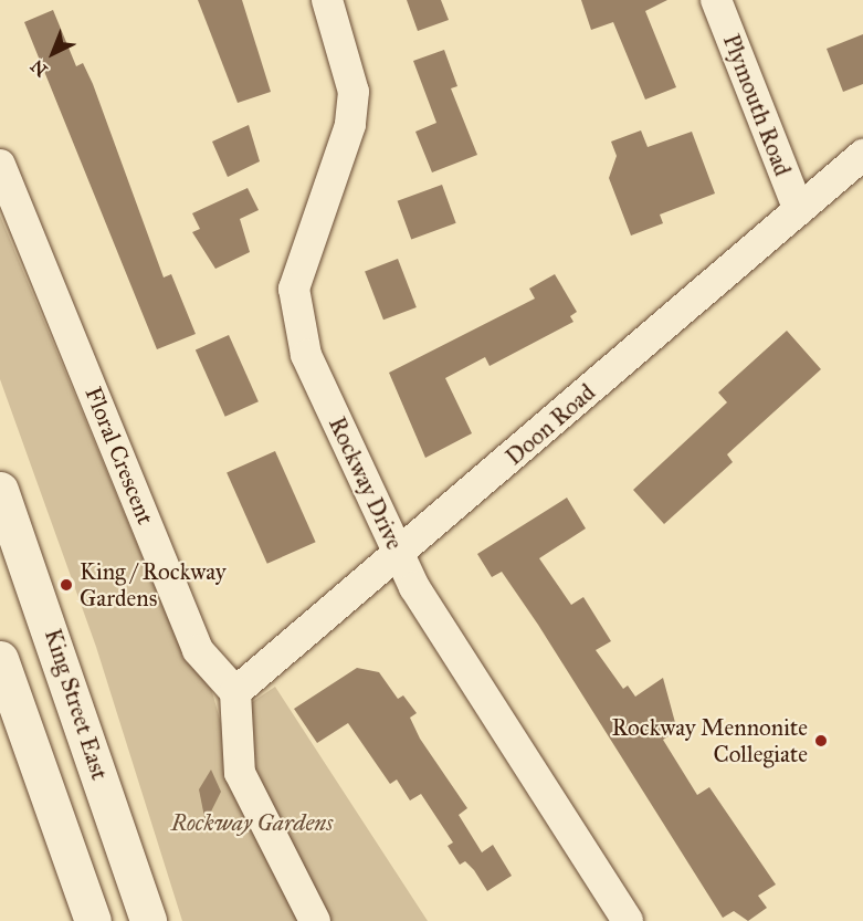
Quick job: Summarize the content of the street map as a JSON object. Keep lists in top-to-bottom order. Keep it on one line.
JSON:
{"streets":{"main road":["King Street East"],"street":["Plymouth Road","Doon Road","Floral Crescent","Rockway Drive"]},"crossings":[["Plymouth Road","Doon Road"],["Doon Road","Floral Crescent"],["Doon Road","Rockway Drive"]],"parks":["Rockway Gardens"],"places":["King / Rockway Gardens","Rockway Mennonite Collegiate"],"north":"bottom left"}
